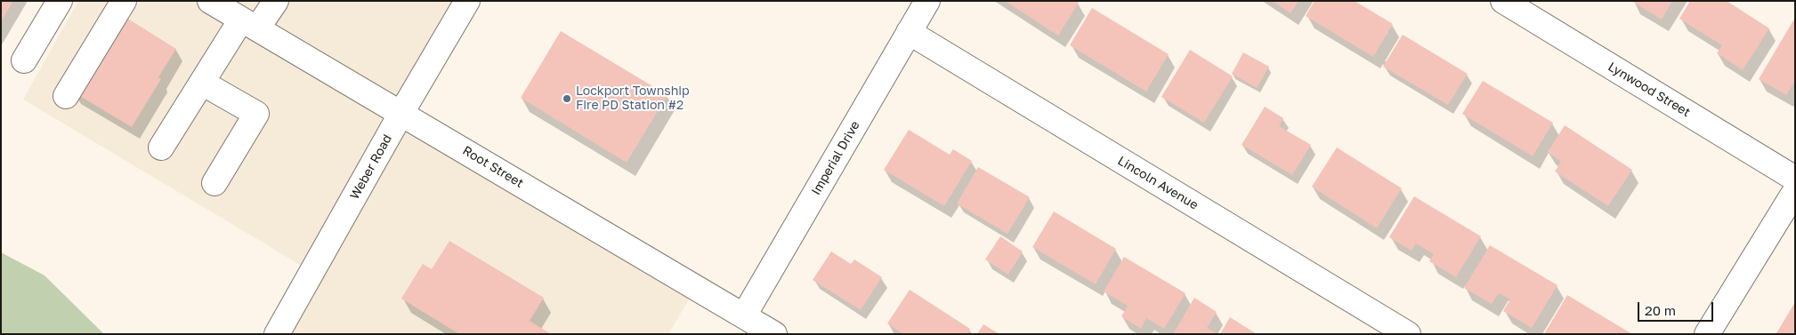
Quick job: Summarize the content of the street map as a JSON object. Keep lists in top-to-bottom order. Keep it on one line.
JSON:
{"streets":{"street":["Lynwood Street","Imperial Drive","Weber Road","Root Street","Lincoln Avenue"]},"crossings":[["Imperial Drive","Root Street"],["Imperial Drive","Lincoln Avenue"],["Weber Road","Root Street"]],"places":["Lockport Township Fire PD Station #2"],"scale_bar":"20 m"}
